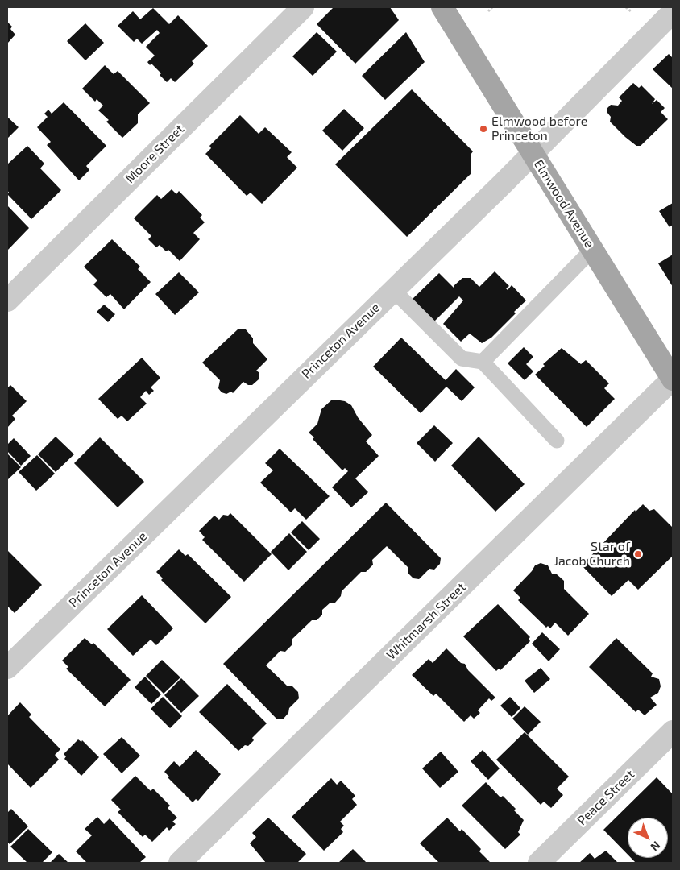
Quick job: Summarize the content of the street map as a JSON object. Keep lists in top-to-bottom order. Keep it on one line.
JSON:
{"streets":{"main road":["Elmwood Avenue"],"street":["Moore Street","Princeton Avenue","Whitmarsh Street","Peace Street"]},"crossings":[["Elmwood Avenue","Princeton Avenue"],["Elmwood Avenue","Whitmarsh Street"]],"places":["Elmwood before Princeton","Star of Jacob Church"],"north":"bottom right"}
